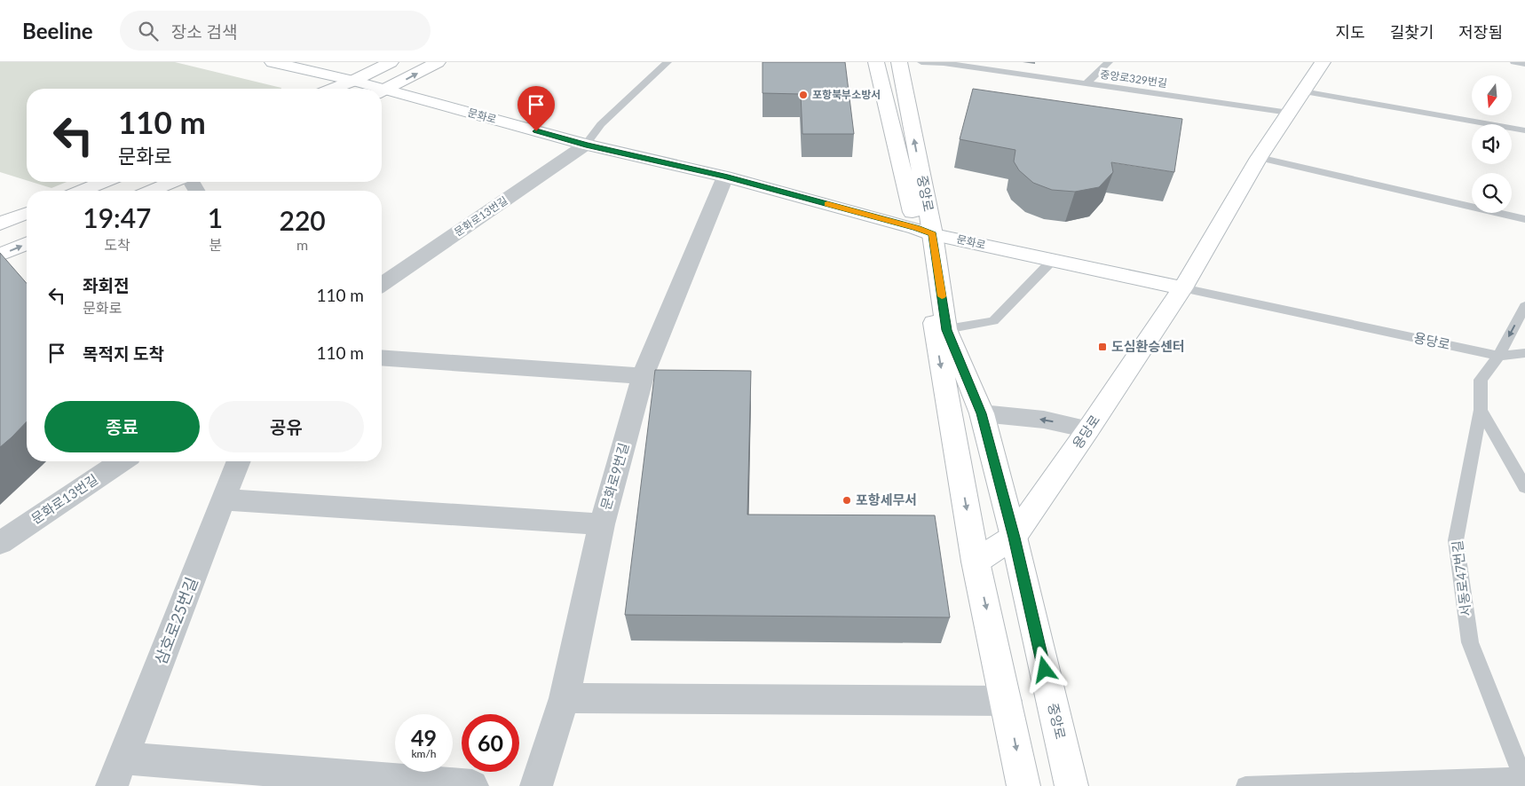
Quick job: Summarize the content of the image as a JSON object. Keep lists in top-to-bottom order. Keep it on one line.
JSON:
{"streets":{"main road":["문화로","중앙로","용당로"],"street":["문화로13번길","문화로9번길","삼호로25번길"],"lane":["중앙로329번길","서동로47번길"]},"crossings":[["중앙로329번길","용당로"],["문화로","중앙로"],["문화로","문화로13번길"],["문화로","용당로"],["문화로","문화로9번길"],["중앙로","용당로"],["용당로","서동로47번길"]],"places":{"other":["포항북부소방서","포항세무서"],"transit":["도심환승센터"]},"north":"bottom","page":{"header":"Beeline","search":"장소 검색","nav":["지도","길찾기","저장됨"],"turn":["110 m","문화로"],"eta":["19:47","도착","1","분","220","m"],"list":[{"name":"좌회전","note":"문화로","value":"110 m"},{"name":"목적지 도착","value":"110 m"}],"buttons":["종료","공유"],"speed":"49 km/h","limit":"60"}}
